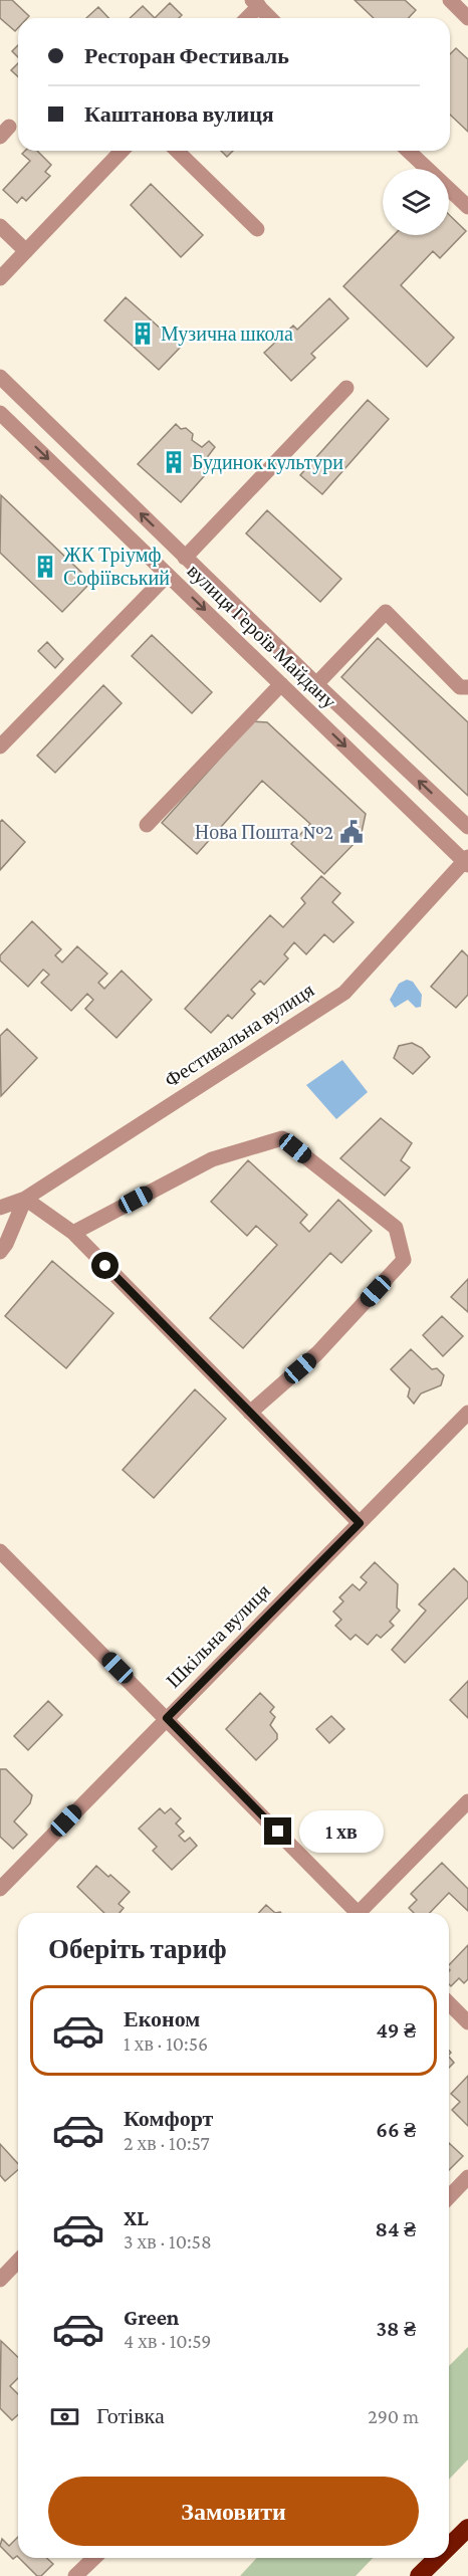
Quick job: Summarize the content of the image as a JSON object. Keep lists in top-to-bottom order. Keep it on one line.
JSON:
{"streets":{"street":["вулиця Героїв Майдану","Фестивальна вулиця","Шкільна вулиця"]},"crossings":[["вулиця Героїв Майдану","Фестивальна вулиця"]],"places":{"building":["Музична школа","Будинок культури","ЖК Тріумф Софіївський"],"public building":["Нова Пошта №2"]},"page":{"banner":["Ресторан Фестиваль","Каштанова вулиця"],"bubble":"1 хв","heading":"Оберіть тариф","list":[{"name":"Економ","note":"1 хв · 10:56","value":"49 ₴"},{"name":"Комфорт","note":"2 хв · 10:57","value":"66 ₴"},{"name":"XL","note":"3 хв · 10:58","value":"84 ₴"},{"name":"Green","note":"4 хв · 10:59","value":"38 ₴"}],"pay":["Готівка","290 m"],"buttons":"Замовити"}}
